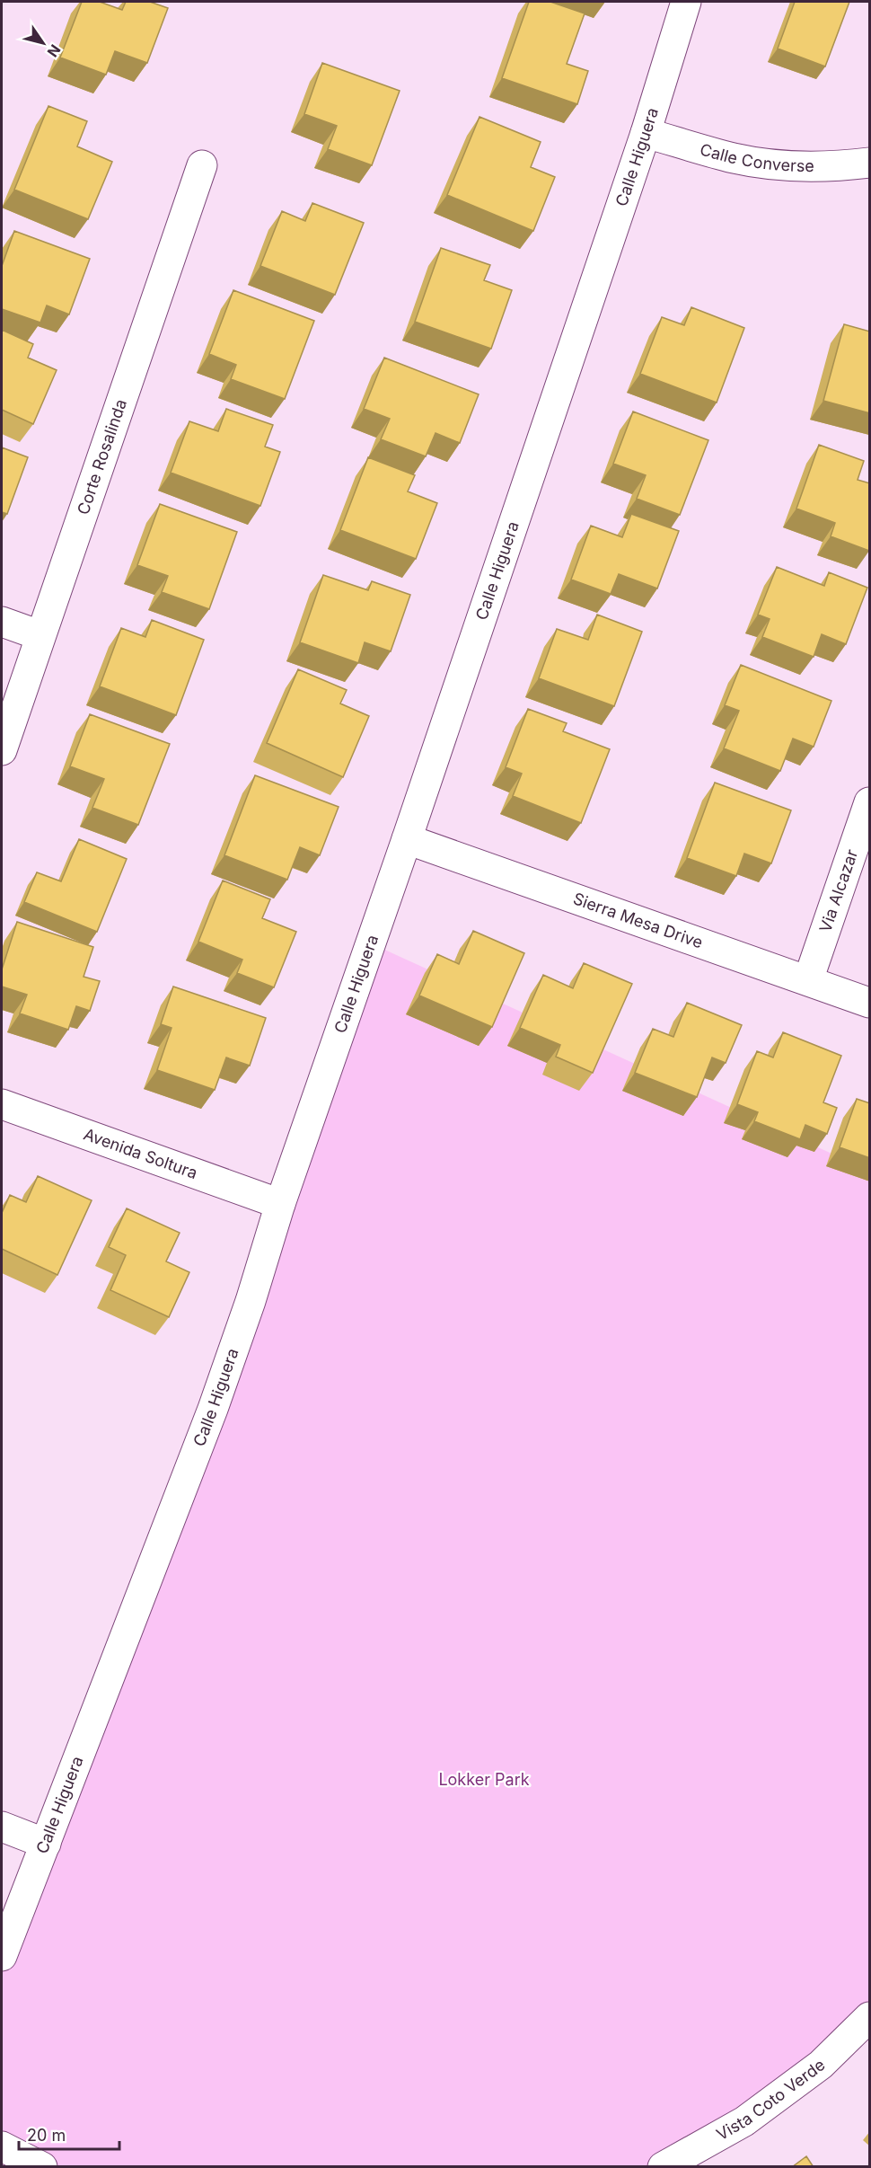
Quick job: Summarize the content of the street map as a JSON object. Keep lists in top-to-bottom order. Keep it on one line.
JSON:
{"streets":{"street":["Calle Higuera","Calle Converse","Corte Rosalinda","Via Alcazar","Sierra Mesa Drive","Avenida Soltura","Vista Coto Verde"]},"crossings":[["Calle Higuera","Calle Converse"],["Calle Higuera","Sierra Mesa Drive"],["Calle Higuera","Avenida Soltura"],["Via Alcazar","Sierra Mesa Drive"]],"parks":["Lokker Park"],"scale_bar":"20 m","north":"bottom right"}
